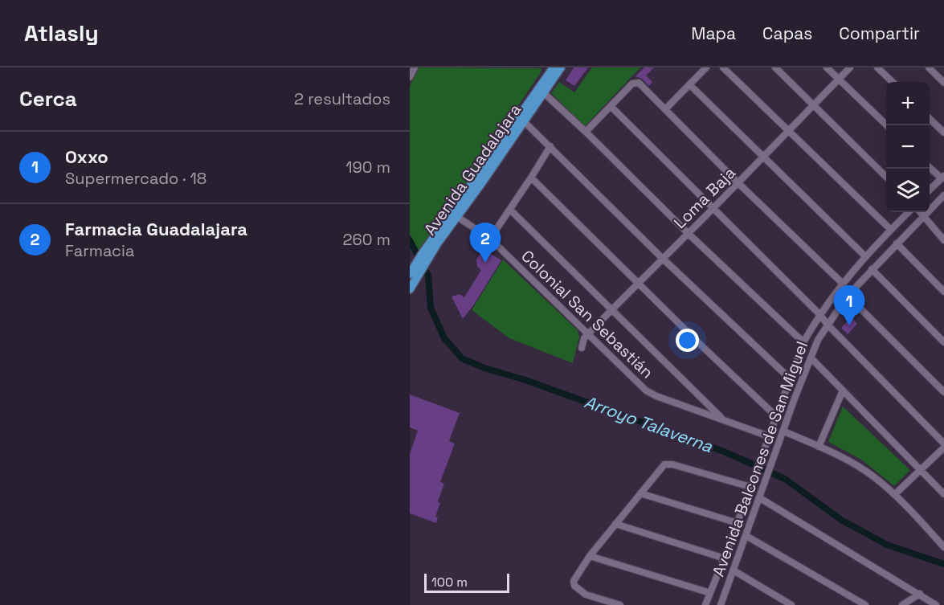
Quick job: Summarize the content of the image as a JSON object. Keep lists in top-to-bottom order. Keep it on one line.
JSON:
{"streets":{"main road":["Avenida Guadalajara"],"street":["Loma Baja","Colonial San Sebastián","Avenida Balcones de San Miguel"]},"crossings":[["Avenida Guadalajara","Colonial San Sebastián"],["Loma Baja","Colonial San Sebastián"],["Colonial San Sebastián","Avenida Balcones de San Miguel"]],"water":["Arroyo Talaverna"],"scale_bar":"100 m","page":{"header":"Atlasly","nav":["Mapa","Capas","Compartir"],"heading":["Cerca","2 resultados"],"map_buttons":["+","−"],"list":[{"mark":"1","name":"Oxxo","note":"Supermercado · 18","value":"190 m"},{"mark":"2","name":"Farmacia Guadalajara","note":"Farmacia","value":"260 m"}],"pins":["2","1"],"scale":"100 m"}}
